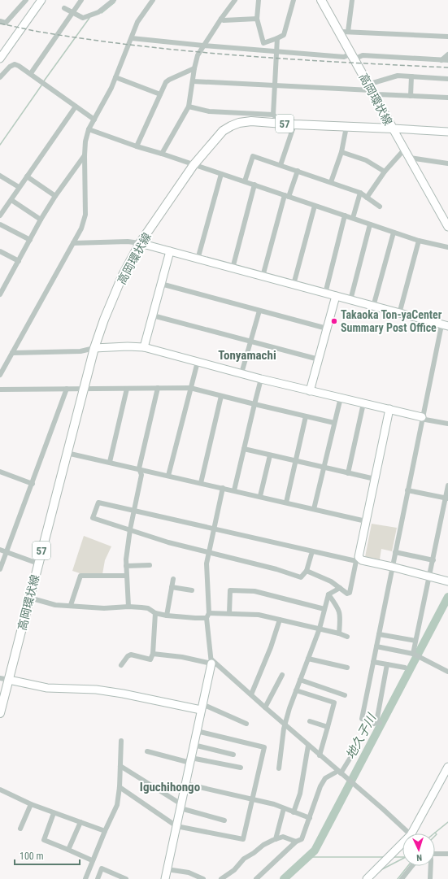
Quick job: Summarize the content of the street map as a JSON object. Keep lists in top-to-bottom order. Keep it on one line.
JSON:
{"streets":{"main road":["高岡環状線","57"]},"districts":["Tonyamachi","Iguchihongo"],"water":["地久子川"],"places":["Takaoka Ton-yaCenter Summary Post Office"],"scale_bar":"100 m","north":"bottom"}
